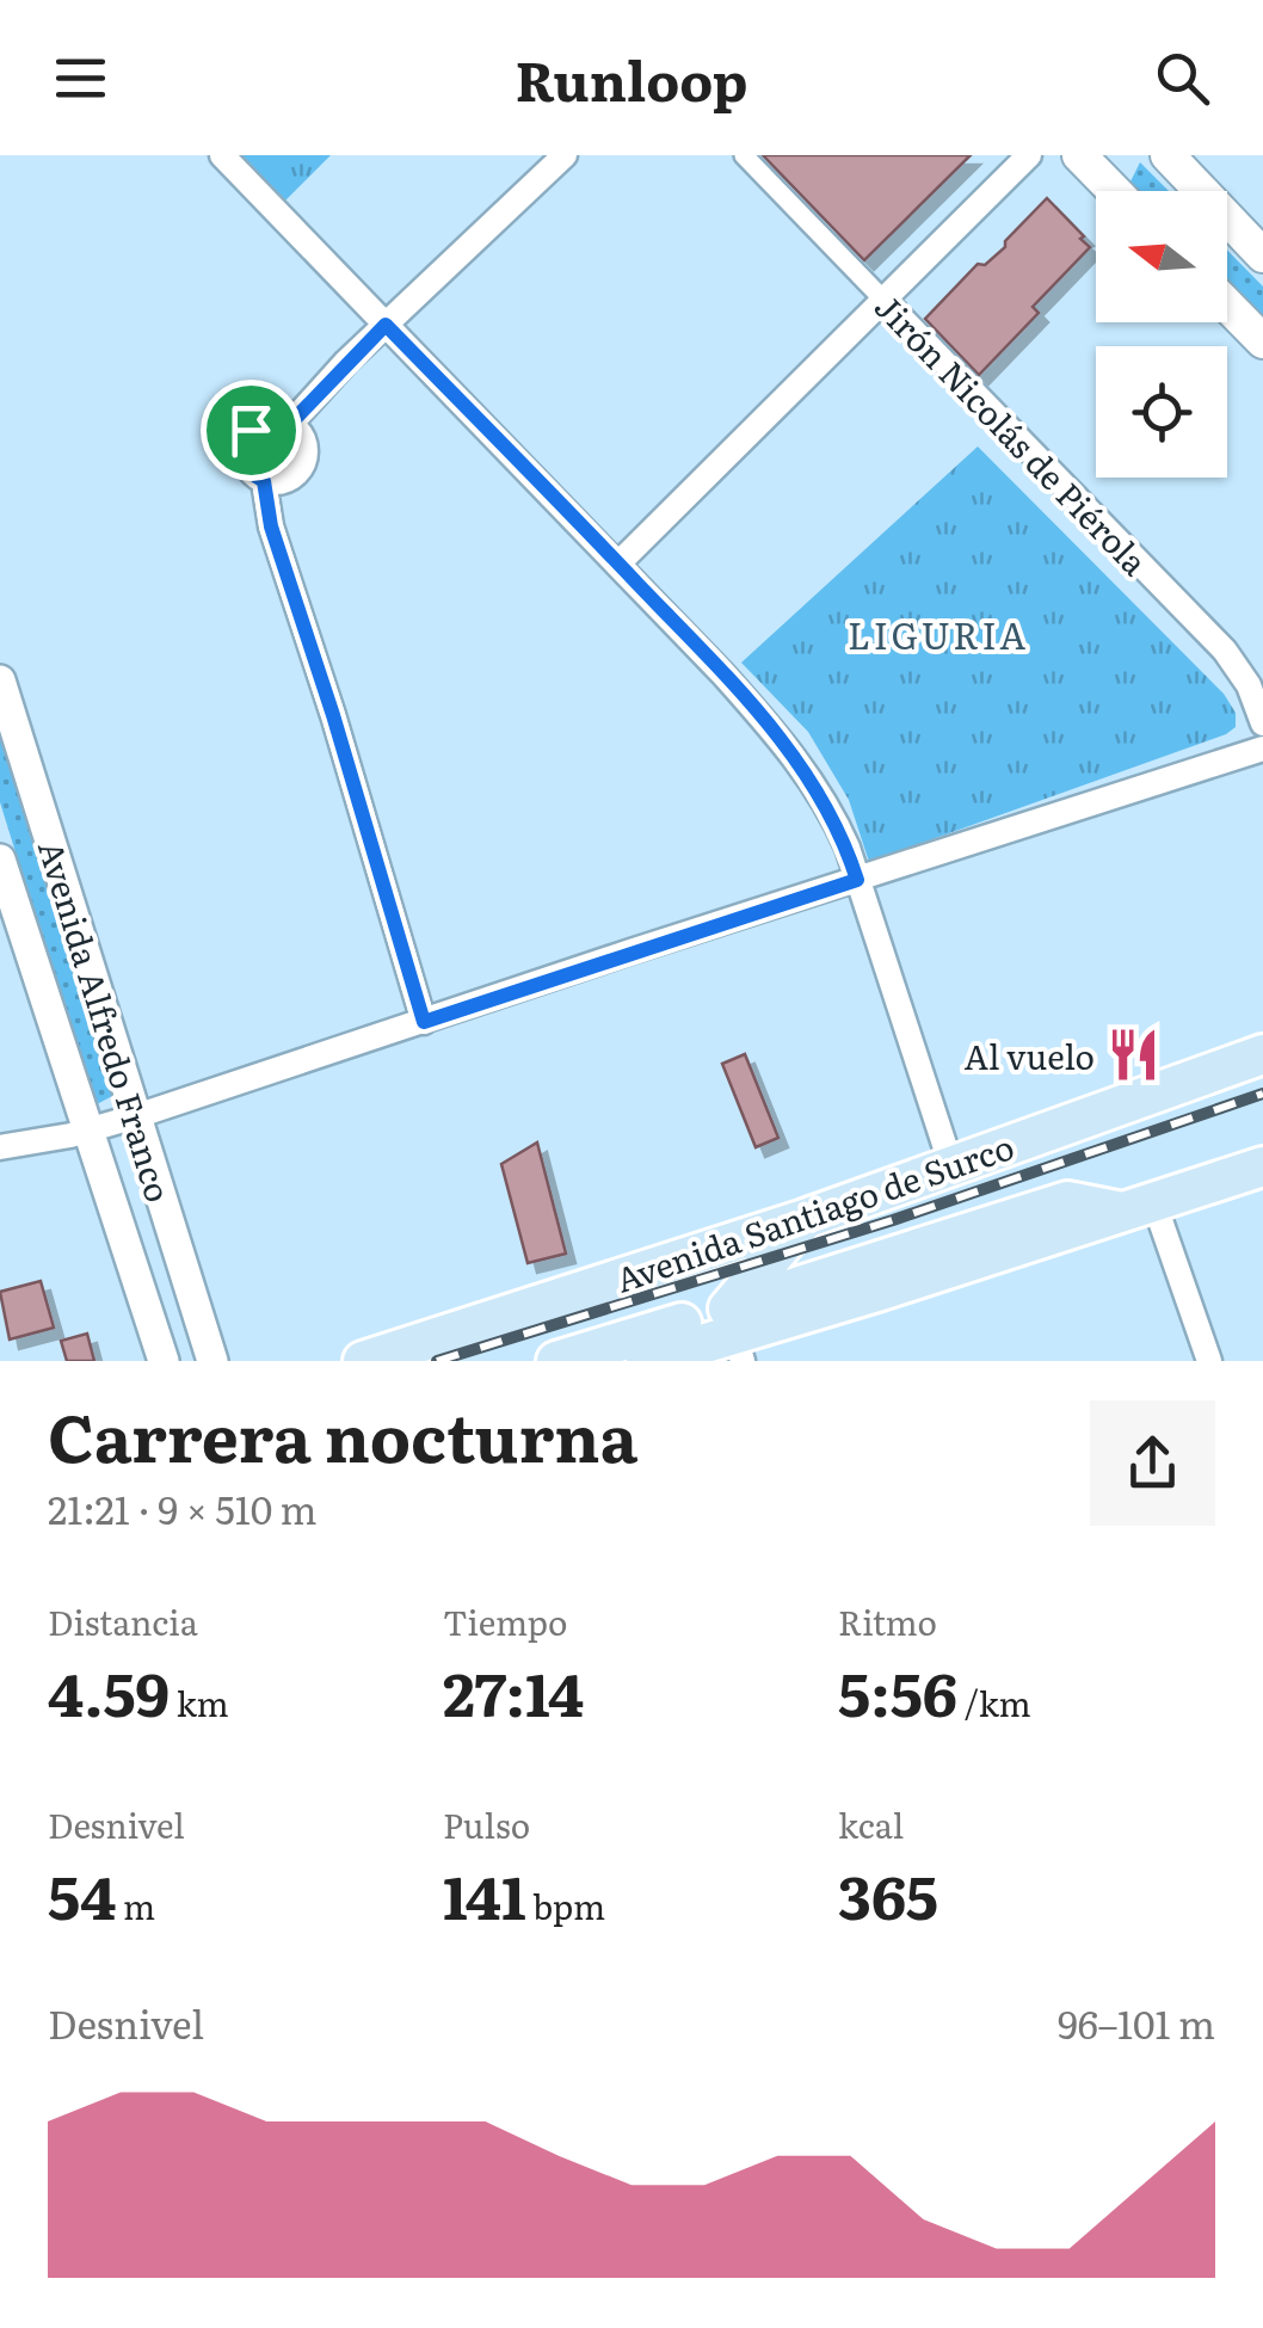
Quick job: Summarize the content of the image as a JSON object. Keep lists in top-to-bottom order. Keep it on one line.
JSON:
{"streets":{"main road":["Avenida Santiago de Surco"],"street":["Jirón Nicolás de Piérola","Avenida Alfredo Franco"]},"districts":["LIGURIA"],"places":{"restaurant":["Al vuelo"]},"north":"left","page":{"header":"Runloop","heading":["Carrera nocturna","21:21 · 9 × 510 m"],"stats":[["Distancia","4.59 km"],["Tiempo","27:14"],["Ritmo","5:56 /km"],["Desnivel","54 m"],["Pulso","141 bpm"],["kcal","365"]],"chart":["Desnivel","96–101 m"]}}
